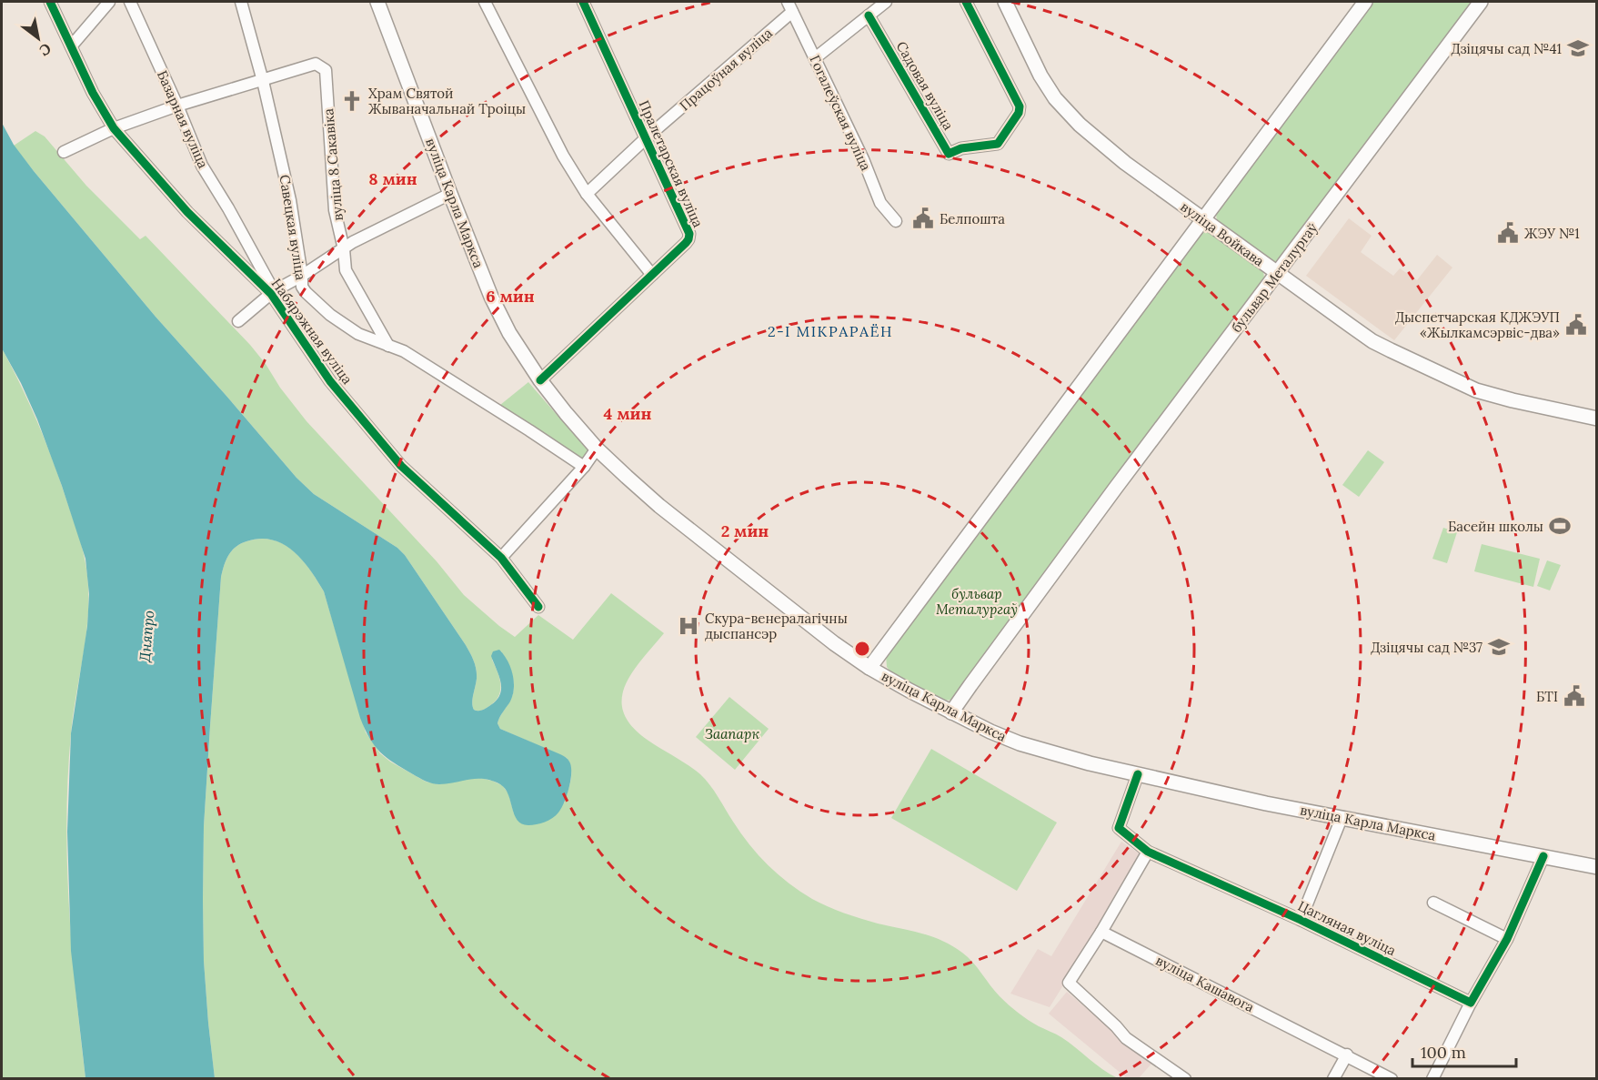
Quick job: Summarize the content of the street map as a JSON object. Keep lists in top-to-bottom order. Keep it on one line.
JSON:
{"streets":{"main road":["вуліца Карла Маркса","вуліца Войкава","бульвар Металургаў"],"street":["Працоўная вуліца","Садовая вуліца","Гогалеўская вуліца","Базарная вуліца","Пралетарская вуліца","вуліца 8 Сакавіка","Савецкая вуліца","Набярэжная вуліца","Цагляная вуліца","вуліца Кашавога"]},"crossings":[["Працоўная вуліца","Гогалеўская вуліца"],["Працоўная вуліца","Пралетарская вуліца"],["Базарная вуліца","Набярэжная вуліца"],["Пралетарская вуліца","вуліца Карла Маркса"],["вуліца 8 Сакавіка","Савецкая вуліца"],["вуліца Карла Маркса","бульвар Металургаў"],["вуліца Карла Маркса","Цагляная вуліца"],["вуліца Войкава","бульвар Металургаў"]],"districts":["2-І МІКРАРАЁН"],"water":["Дняпро"],"parks":["бульвар Металургаў","Заапарк"],"places":{"school or university":["Дзіцячы сад №41","Дзіцячы сад №37"],"church":["Храм Святой Жываначальнай Троіцы"],"public building":["Белпошта","ЖЭУ №1","Дыспетчарская КДЖЭУП «Жылкамсэрвіс-два»","БТІ"],"sports":["Басейн школы"],"hospital":["Скура-венералагічны дыспансэр"]},"scale_bar":"100 m","north":"bottom right","rings":["8 мин","6 мин","4 мин","2 мин"]}
